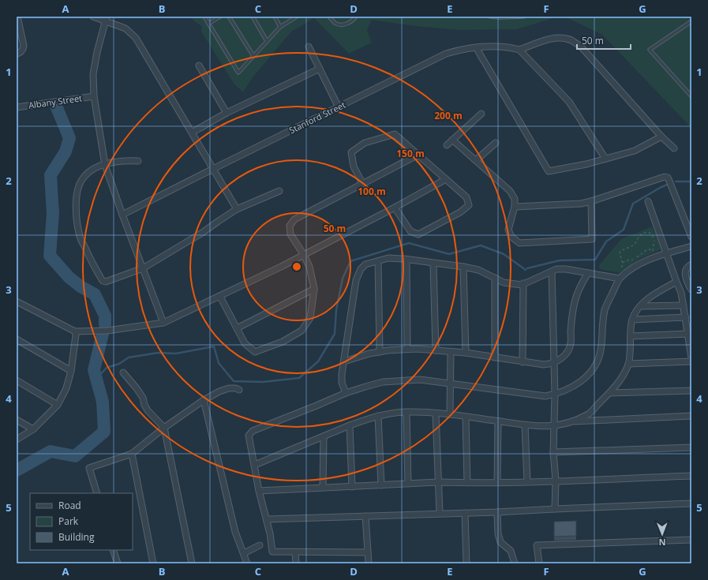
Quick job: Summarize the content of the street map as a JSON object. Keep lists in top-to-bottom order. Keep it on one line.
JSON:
{"streets":{"street":["Albany Street","Stanford Street"]},"legend":["Road","Park","Building"],"scale_bar":"50 m","north":"bottom","grid":{"columns":["A","B","C","D","E","F","G"],"rows":["1","2","3","4","5"]},"rings":["200 m","150 m","100 m","50 m"]}
